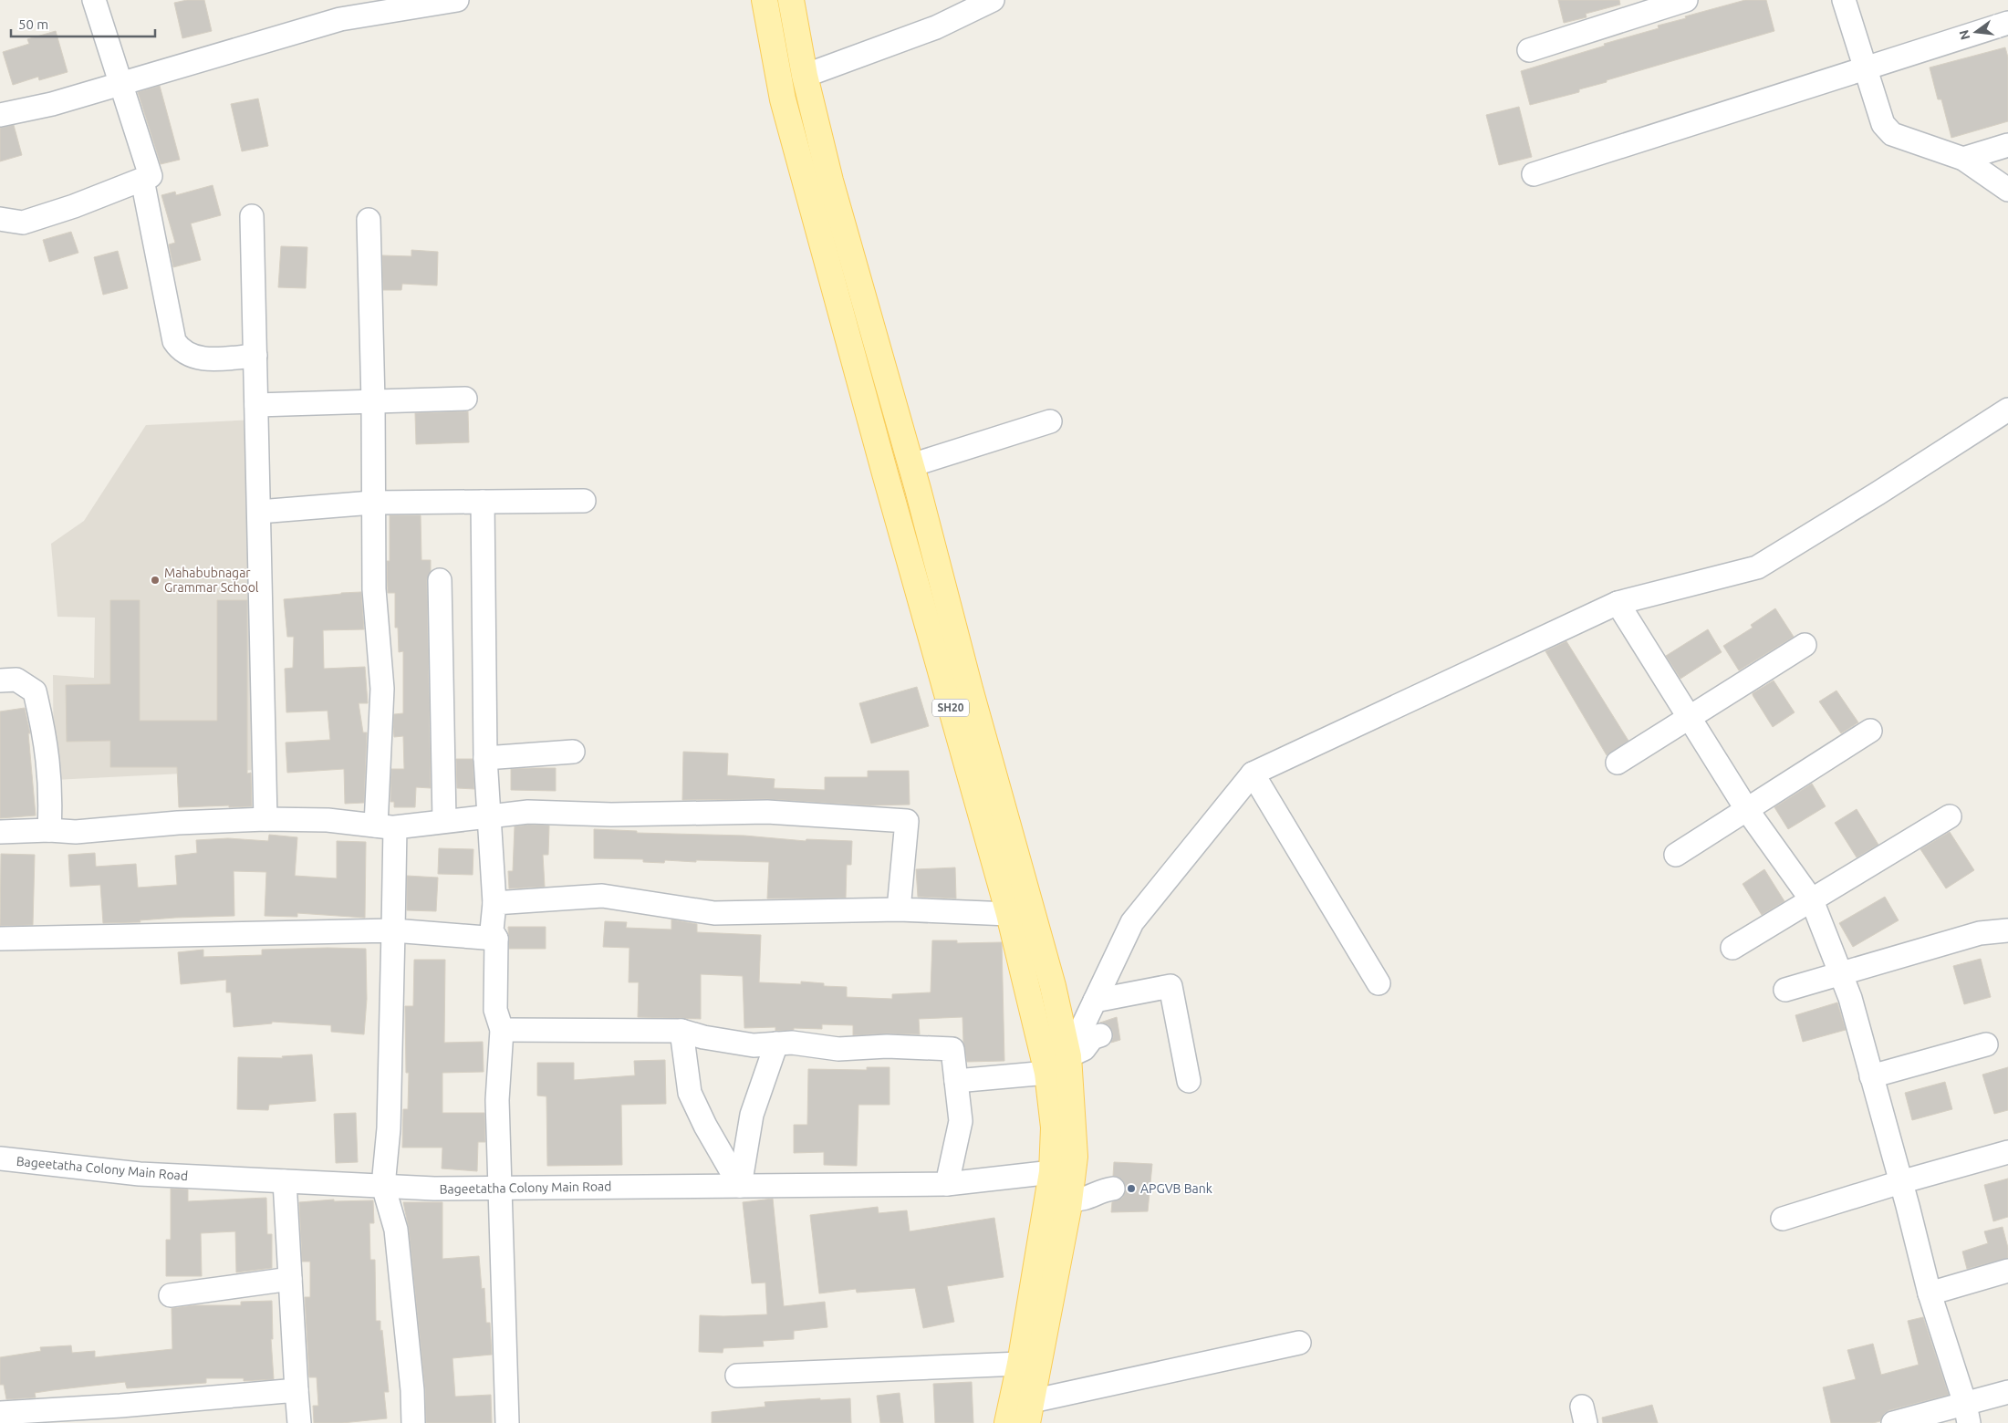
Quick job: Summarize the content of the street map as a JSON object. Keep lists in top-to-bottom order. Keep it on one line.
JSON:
{"streets":{"main road":["SH20"],"street":["Bageetatha Colony Main Road"]},"crossings":[["SH20","Bageetatha Colony Main Road"]],"places":["Mahabubnagar Grammar School","APGVB Bank"],"scale_bar":"50 m","north":"left"}
